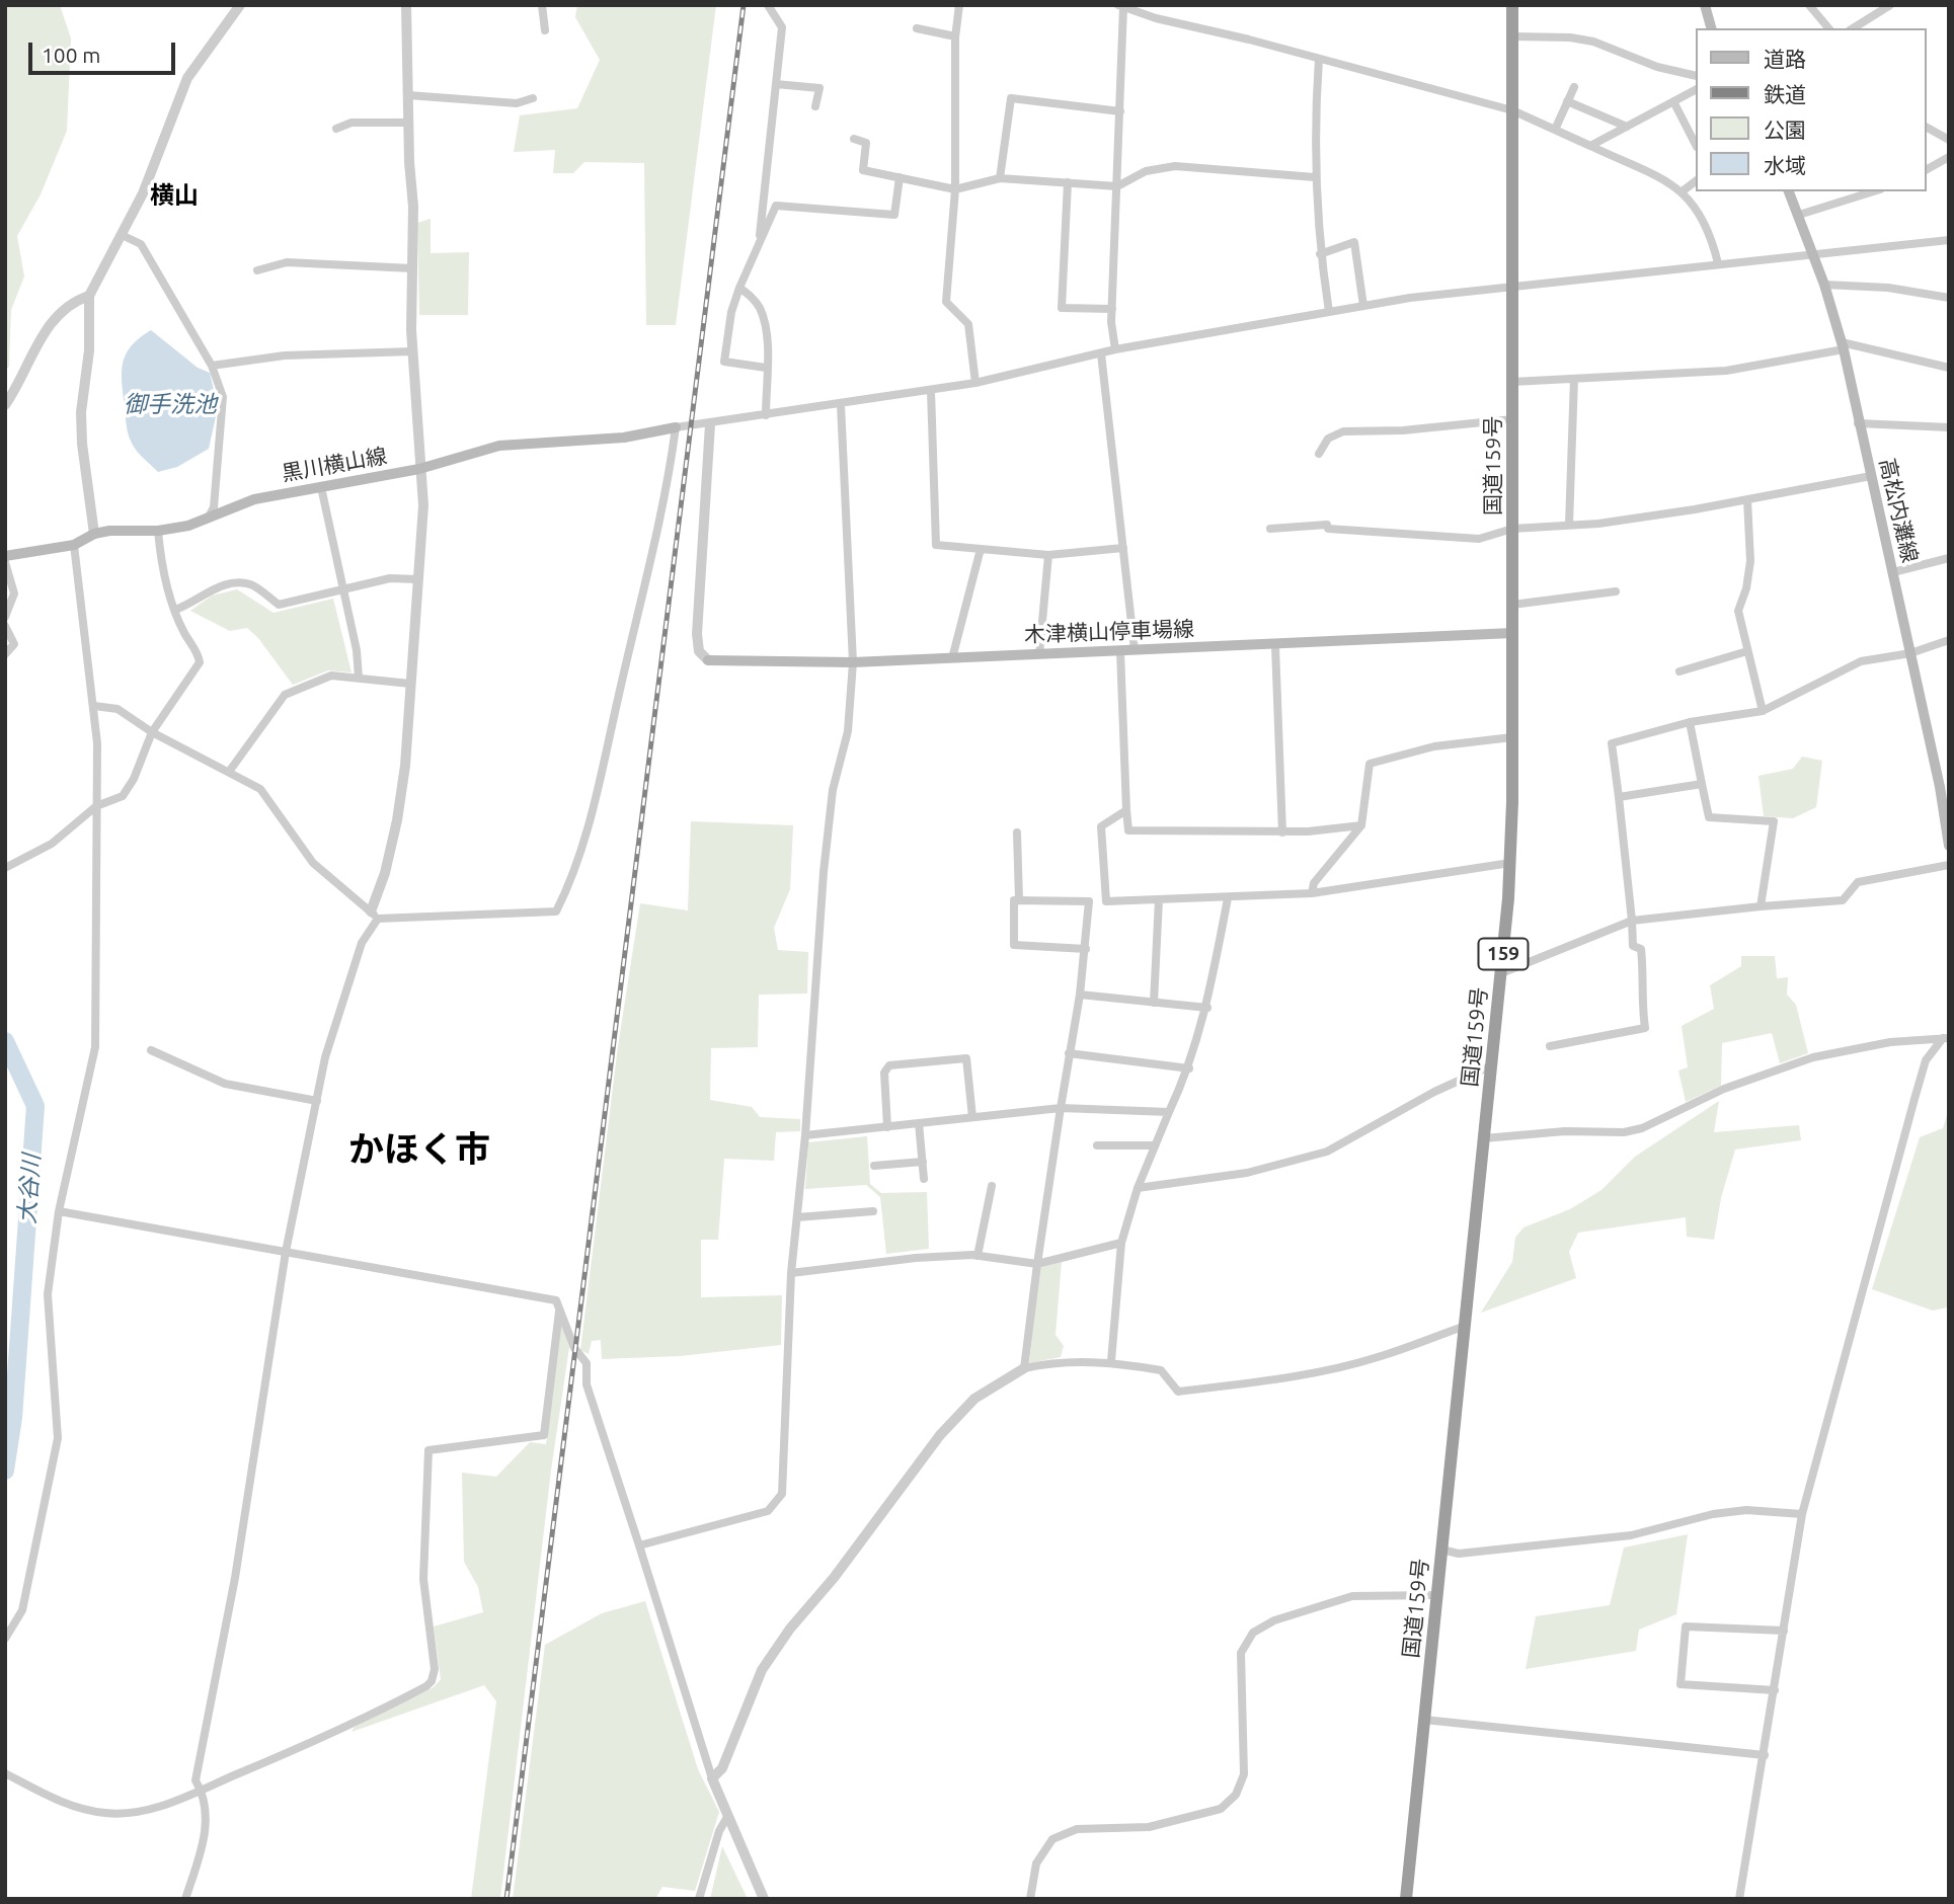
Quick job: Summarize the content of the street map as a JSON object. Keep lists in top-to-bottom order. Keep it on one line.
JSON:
{"streets":{"highway":["国道159号","159"],"main road":["黒川横山線","高松内灘線","木津横山停車場線"]},"crossings":[["国道159号","木津横山停車場線"]],"districts":["横山","かほく市"],"water":["御手洗池","大谷川"],"legend":["道路","鉄道","公園","水域"],"scale_bar":"100 m"}
